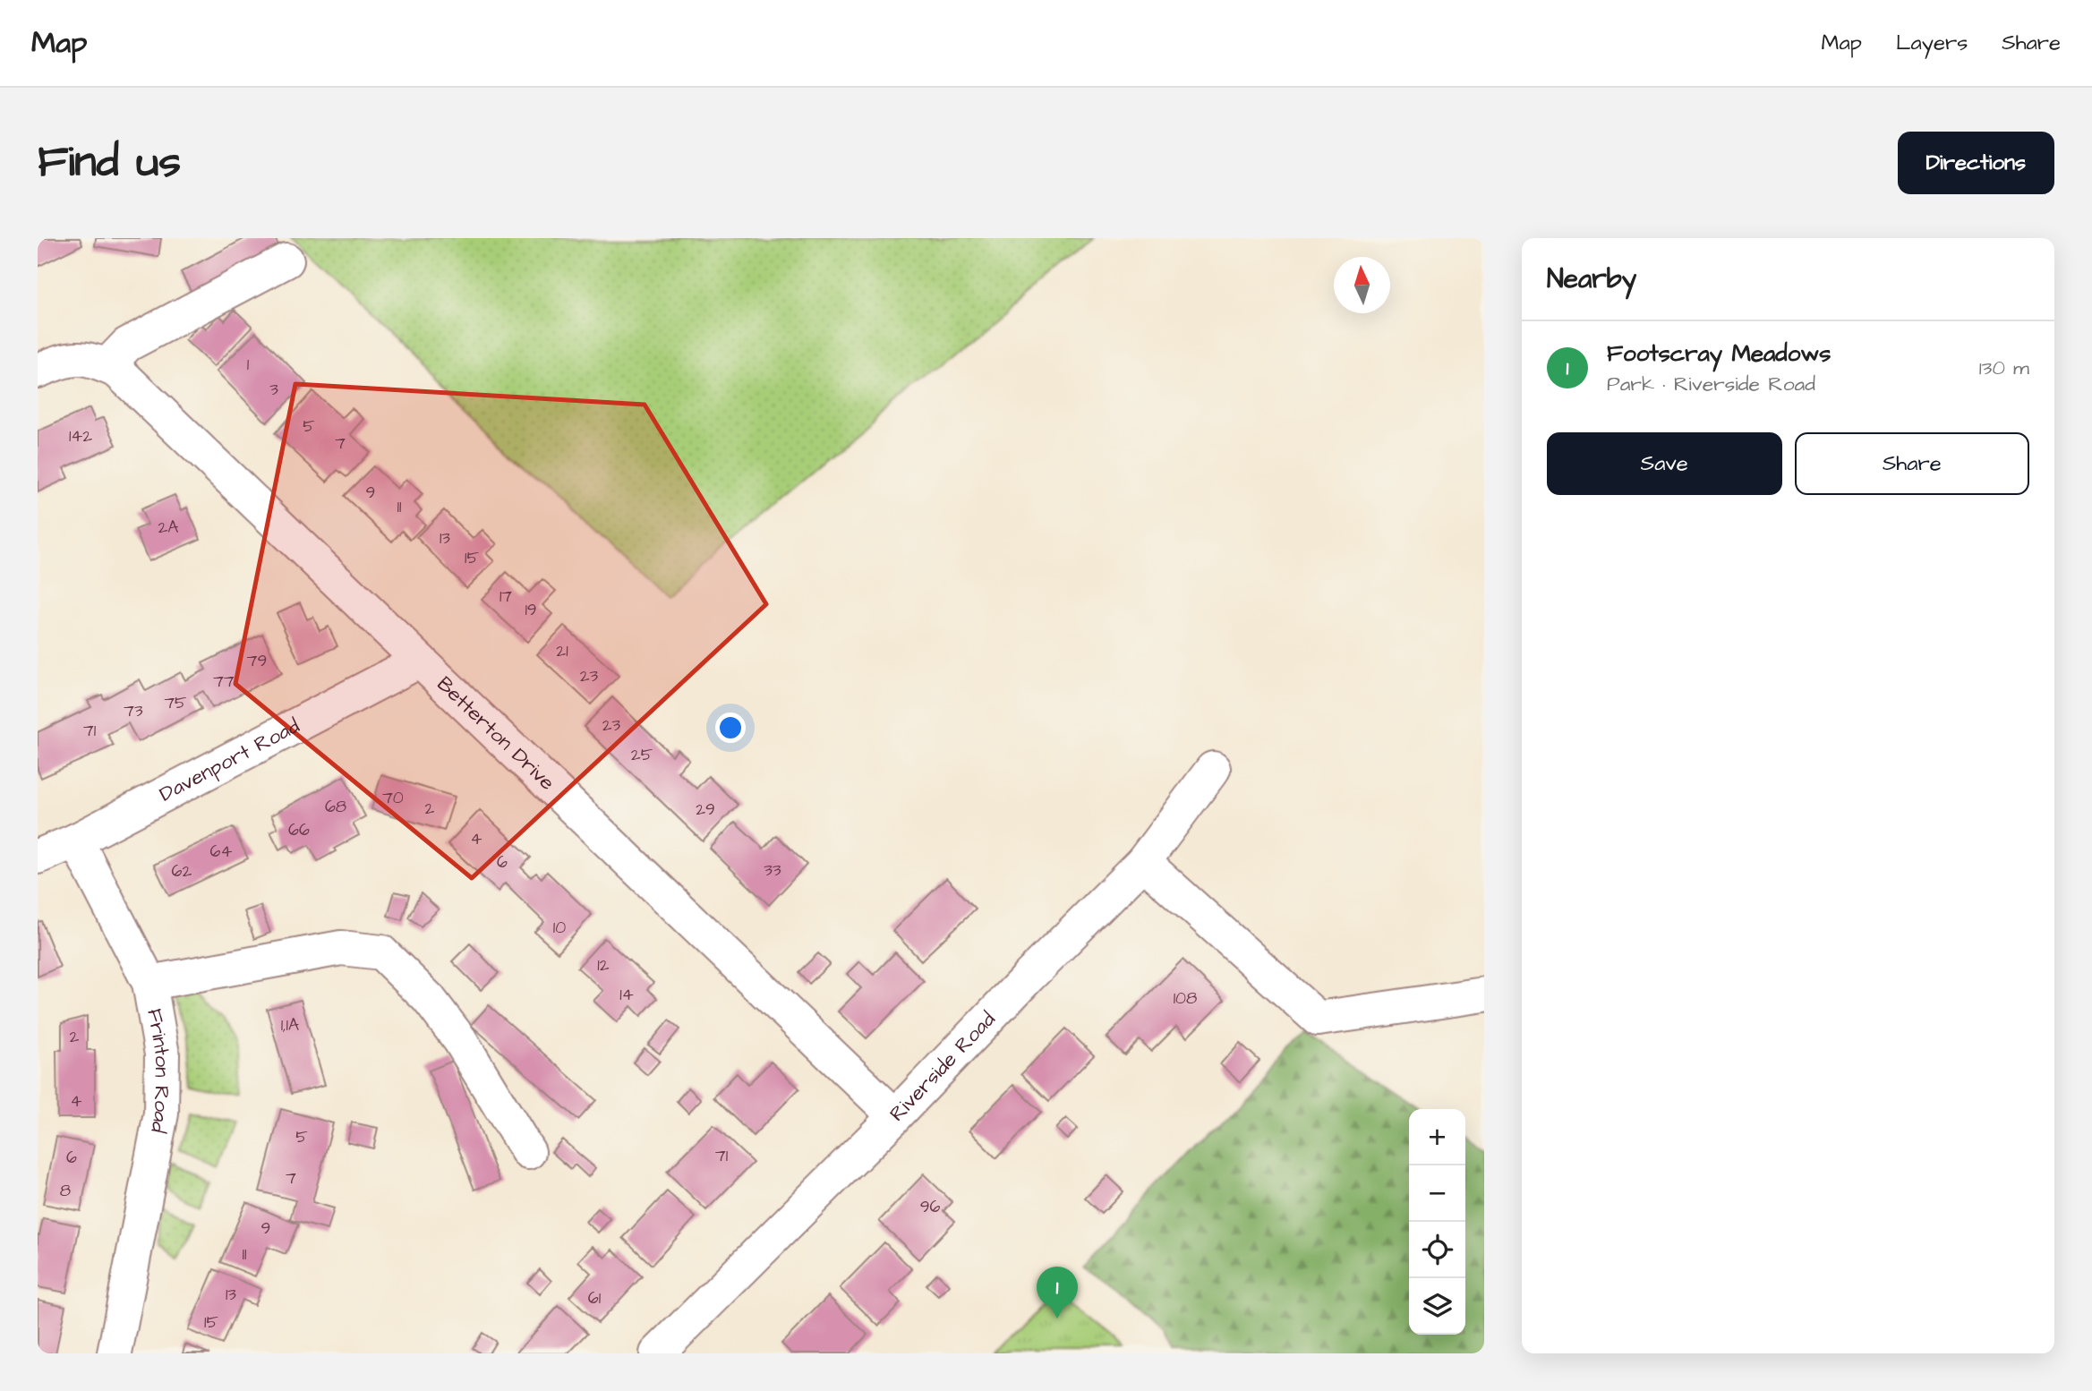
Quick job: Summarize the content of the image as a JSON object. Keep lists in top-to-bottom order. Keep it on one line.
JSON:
{"streets":{"street":["Betterton Drive","Davenport Road","Riverside Road","Frinton Road"]},"crossings":[["Betterton Drive","Davenport Road"],["Betterton Drive","Riverside Road"],["Davenport Road","Frinton Road"]],"house_numbers":["1","3","5","142","7","9","11","2A","13","15","17","19","21","79","23","77","75","73","23","71","25","70","68","2","29","66","4","64","6","33","62","10","12","14","108","1,1A","2","4","5","71","6","7","8","96","9","11","13","61","15"],"north":"top","page":{"header":"Map","nav":["Map","Layers","Share"],"buttons":["Directions",["Save","Share"]],"title":"Find us","heading":"Nearby","list":[{"mark":"1","name":"Footscray Meadows","note":"Park · Riverside Road","value":"130 m"}],"map_buttons":["+","−"],"pins":"1"}}
